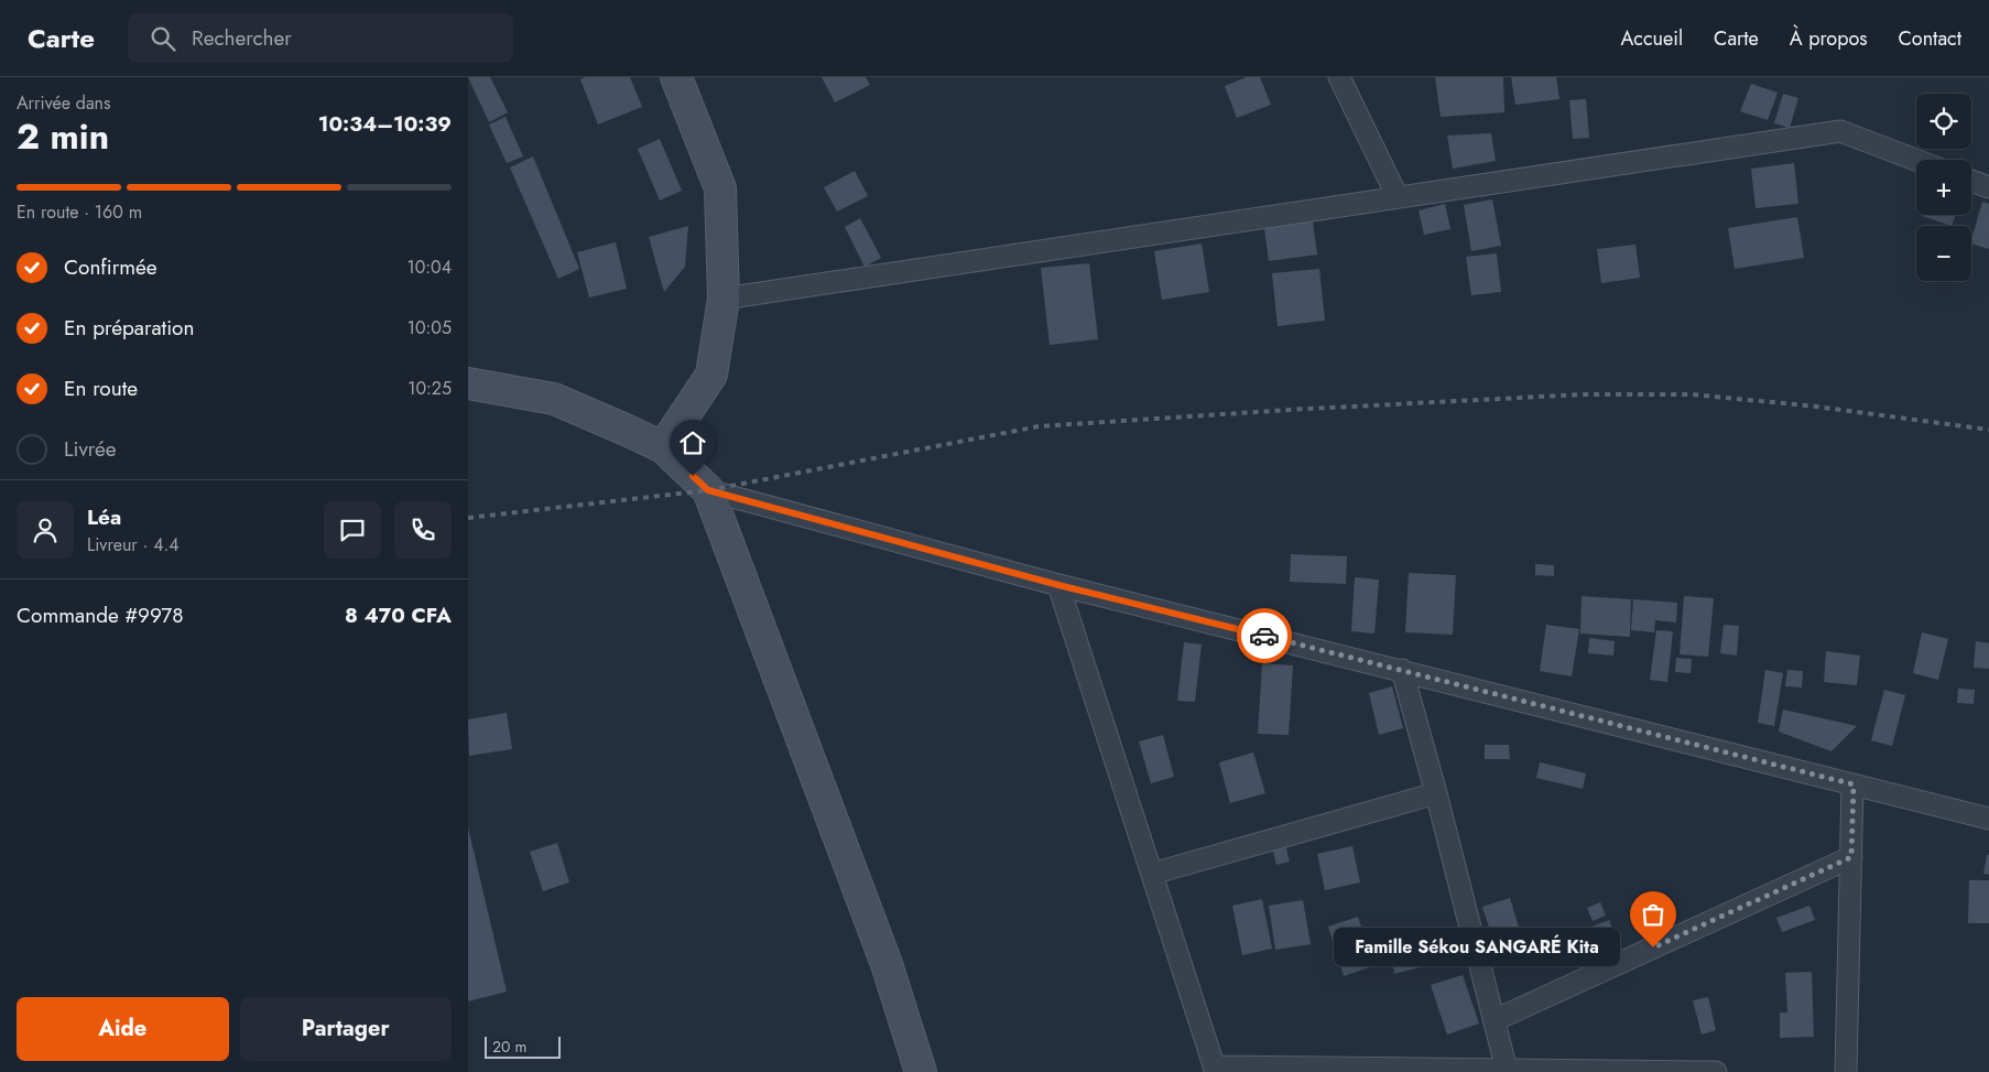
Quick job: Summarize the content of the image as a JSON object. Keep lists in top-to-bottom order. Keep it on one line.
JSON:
{"places":["Famille Sékou SANGARÉ Kita"],"scale_bar":"20 m","page":{"header":"Carte","search":"Rechercher","nav":["Accueil","Carte","À propos","Contact"],"heading":["2 min","Arrivée dans","10:34–10:39"],"panel":["Léa","Livreur · 4.4","Commande #9978","8 470 CFA"],"map_buttons":["+","−"],"bar":"En route · 160 m","list":[["Confirmée","10:04"],["En préparation","10:05"],["En route","10:25"],"Livrée"],"bubble":"Famille Sékou SANGARÉ Kita","buttons":["Aide","Partager"],"scale":"20 m"}}
